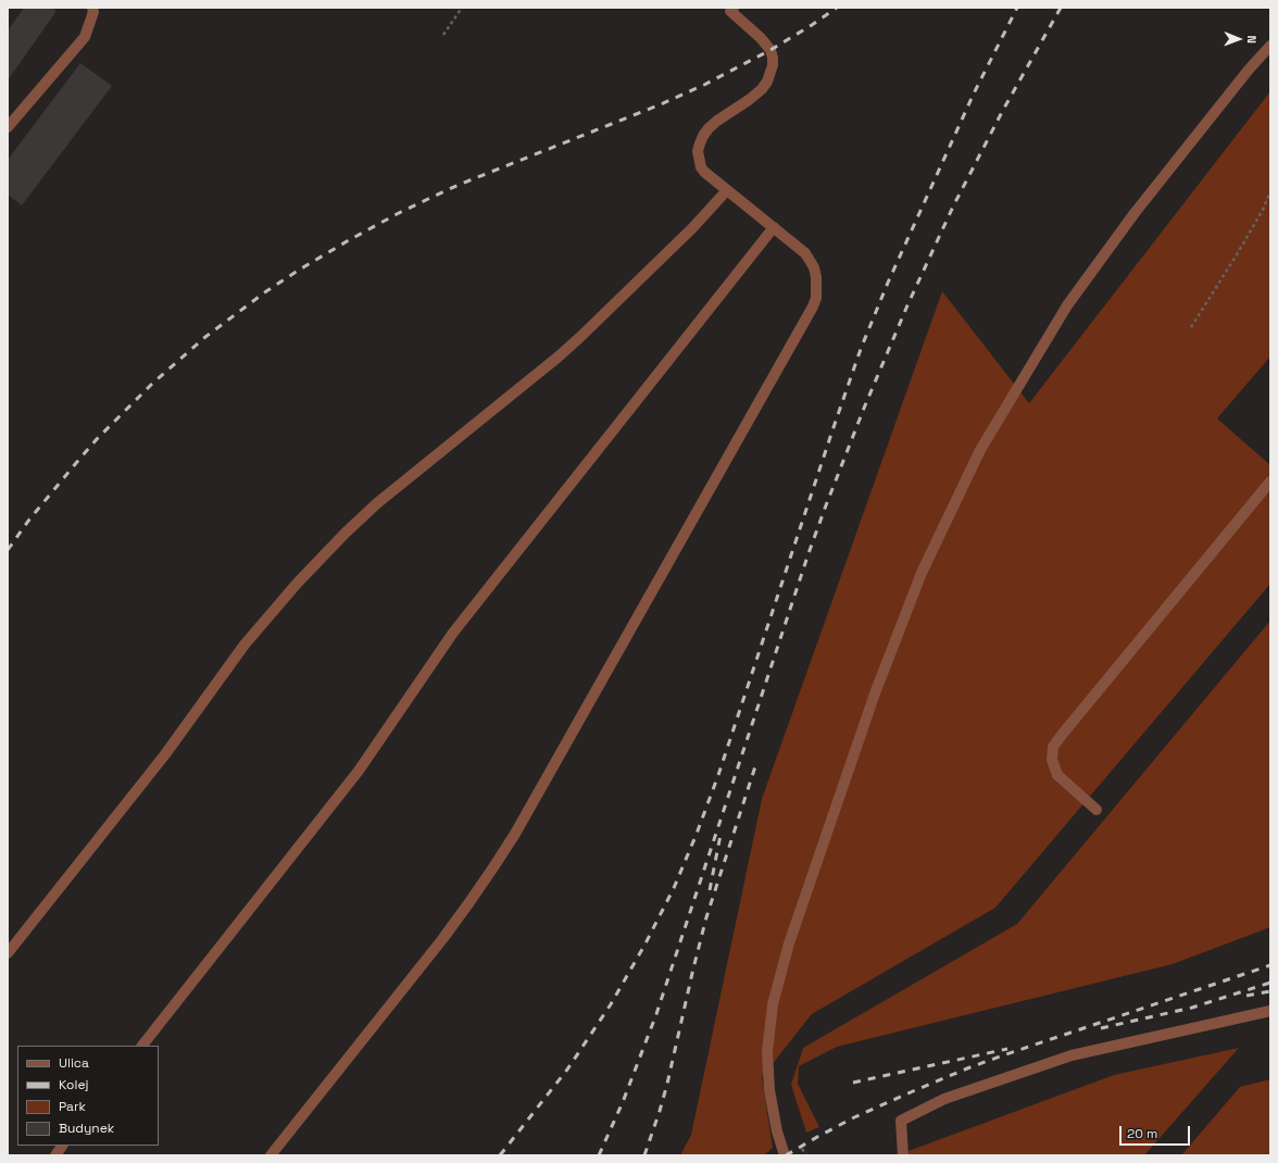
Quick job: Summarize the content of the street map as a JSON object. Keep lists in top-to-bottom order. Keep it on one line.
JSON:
{"legend":["Ulica","Kolej","Park","Budynek"],"scale_bar":"20 m","north":"right"}
